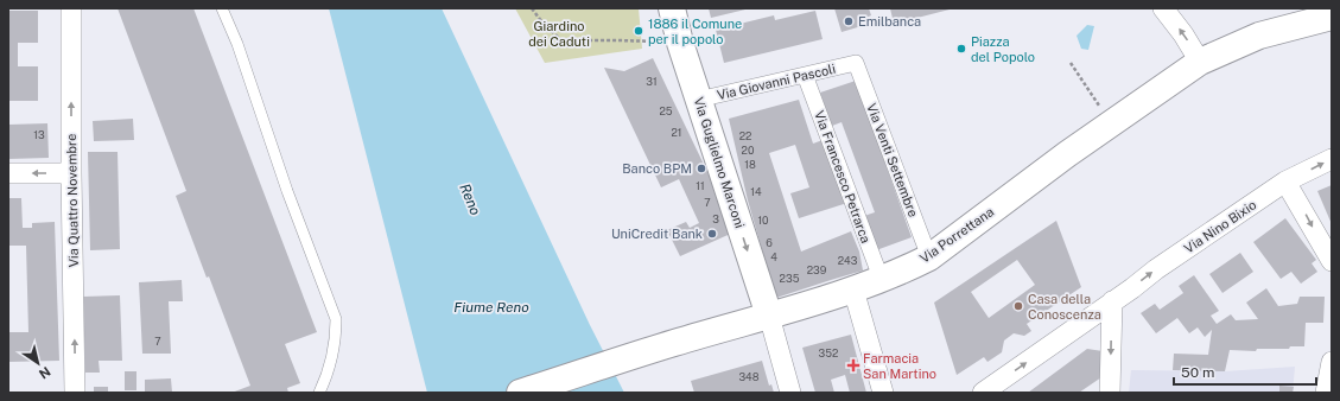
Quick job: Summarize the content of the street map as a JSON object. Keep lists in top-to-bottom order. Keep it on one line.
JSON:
{"streets":{"main road":["Via Guglielmo Marconi","Via Porrettana"],"street":["Via Giovanni Pascoli","Via Venti Settembre","Via Francesco Petrarca","Via Quattro Novembre","Via Nino Bixio"]},"crossings":[["Via Giovanni Pascoli","Via Venti Settembre"],["Via Giovanni Pascoli","Via Guglielmo Marconi"],["Via Giovanni Pascoli","Via Francesco Petrarca"],["Via Venti Settembre","Via Porrettana"],["Via Guglielmo Marconi","Via Porrettana"],["Via Francesco Petrarca","Via Porrettana"]],"one_way":["Via Guglielmo Marconi","Via Quattro Novembre","Via Nino Bixio"],"water":["Reno","Fiume Reno"],"parks":["Giardino dei Caduti"],"places":{"other":["Emilbanca","1886 il Comune per il popolo","Piazza del Popolo","Banco BPM","UniCredit Bank","Casa della Conoscenza"],"health":["Farmacia San Martino"]},"house_numbers":["31","25","21","13","22","20","18","11","14","7","3","10","6","4","243","239","235","7","352","348"],"scale_bar":"50 m","north":"bottom right"}
